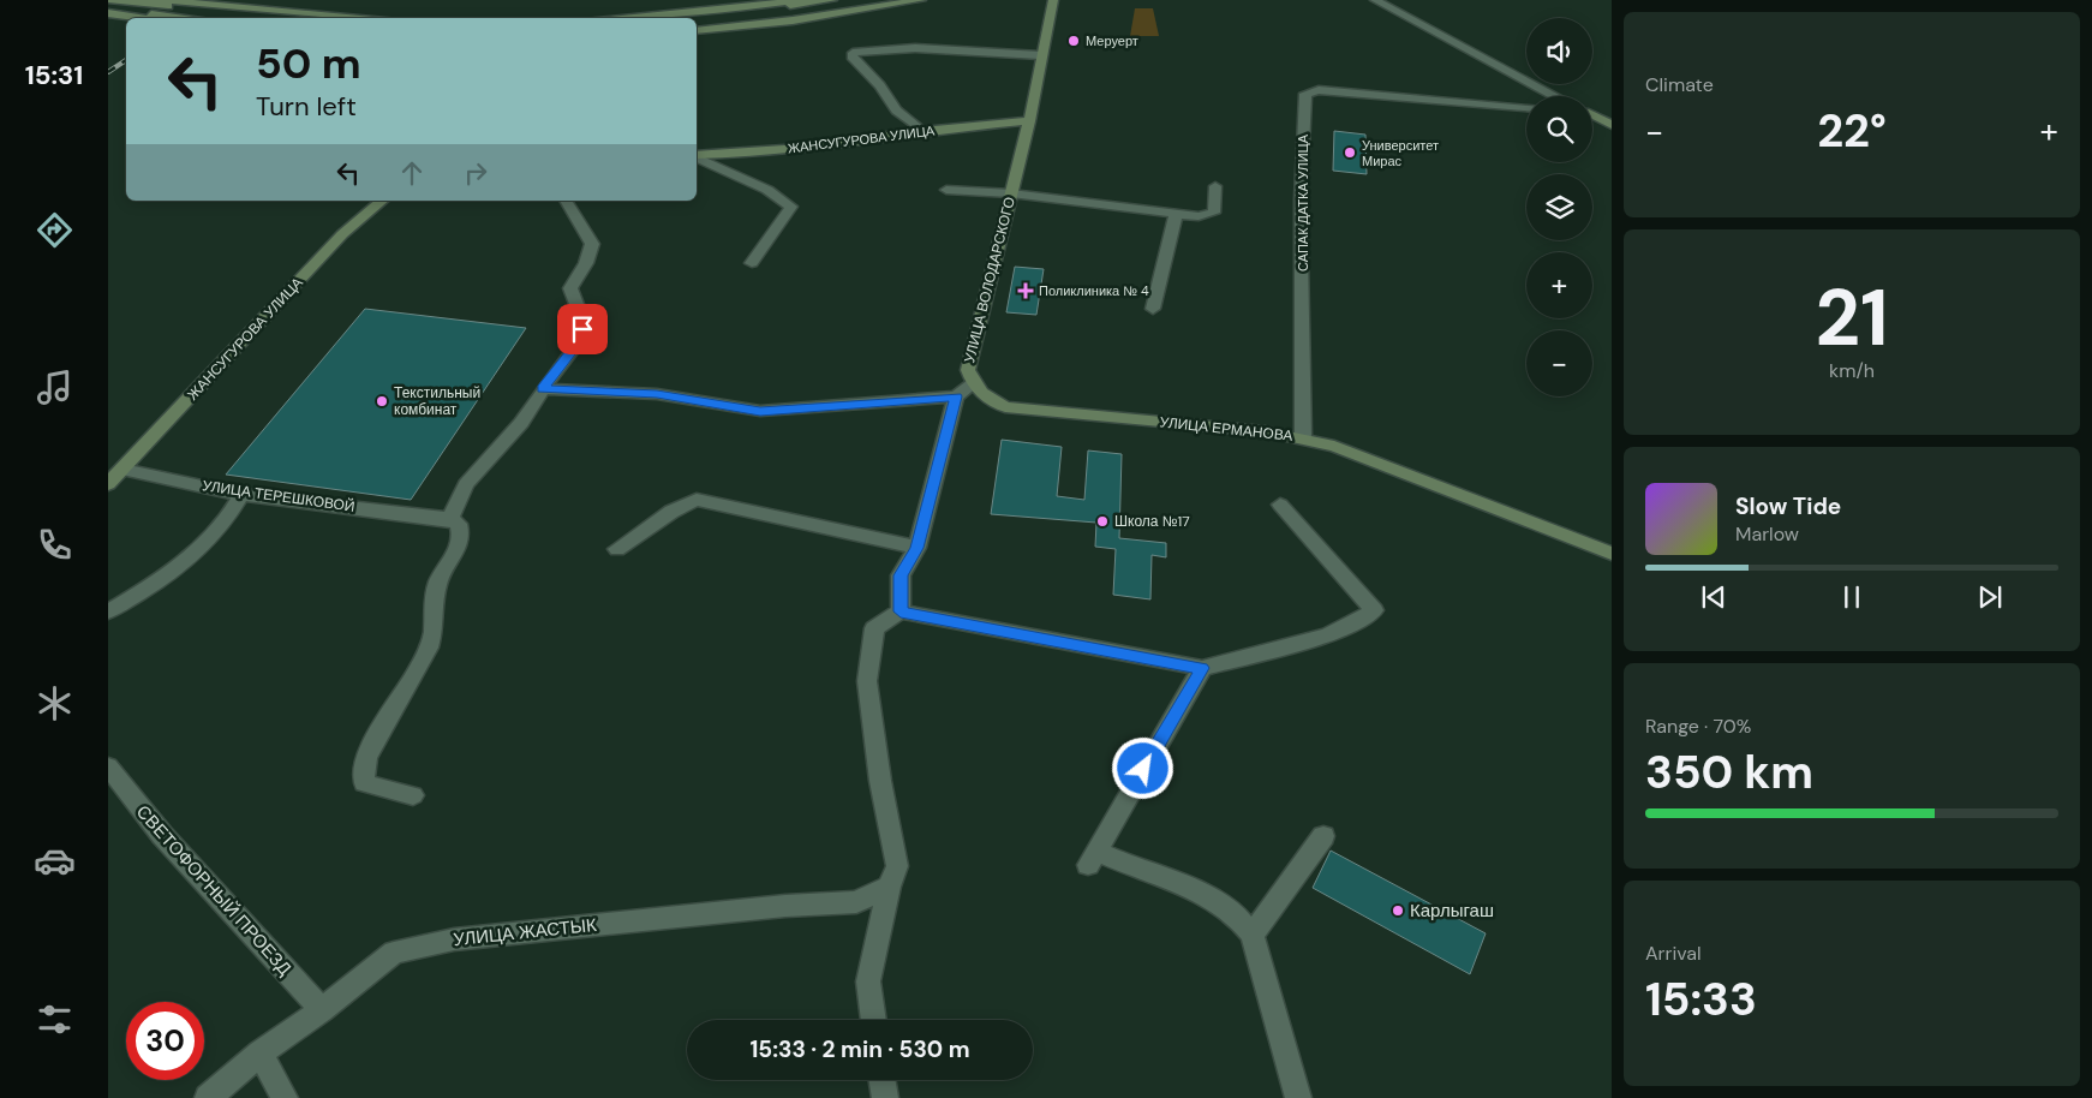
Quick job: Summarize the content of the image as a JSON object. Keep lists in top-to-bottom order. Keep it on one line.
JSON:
{"streets":{"main road":["ЖАНСУГУРОВА УЛИЦА","УЛИЦА ВОЛОДАРСКОГО","УЛИЦА ЕРМАНОВА"],"street":["САПАК ДАТКА УЛИЦА","УЛИЦА ТЕРЕШКОВОЙ","СВЕТОФОРНЫЙ ПРОЕЗД","УЛИЦА ЖАСТЫК"]},"crossings":[["ЖАНСУГУРОВА УЛИЦА","УЛИЦА ВОЛОДАРСКОГО"],["ЖАНСУГУРОВА УЛИЦА","УЛИЦА ТЕРЕШКОВОЙ"],["САПАК ДАТКА УЛИЦА","УЛИЦА ЕРМАНОВА"],["УЛИЦА ВОЛОДАРСКОГО","УЛИЦА ЕРМАНОВА"],["СВЕТОФОРНЫЙ ПРОЕЗД","УЛИЦА ЖАСТЫК"]],"places":{"other":["Меруерт","Университет Мирас","Текстильный комбинат","Школа №17","Карлыгаш"],"health":["Поликлиника № 4"]},"page":{"tabs":"15:31","tile":["Climate",["21","km/h"],["Range · 70%","350 km"],["Arrival","15:33"]],"map_buttons":["+","−"],"turn":["50 m","Turn left"],"heat":["−","22°","+"],"song":["Slow Tide","Marlow"],"limit":"30","trip":"15:33 · 2 min · 530 m"}}
